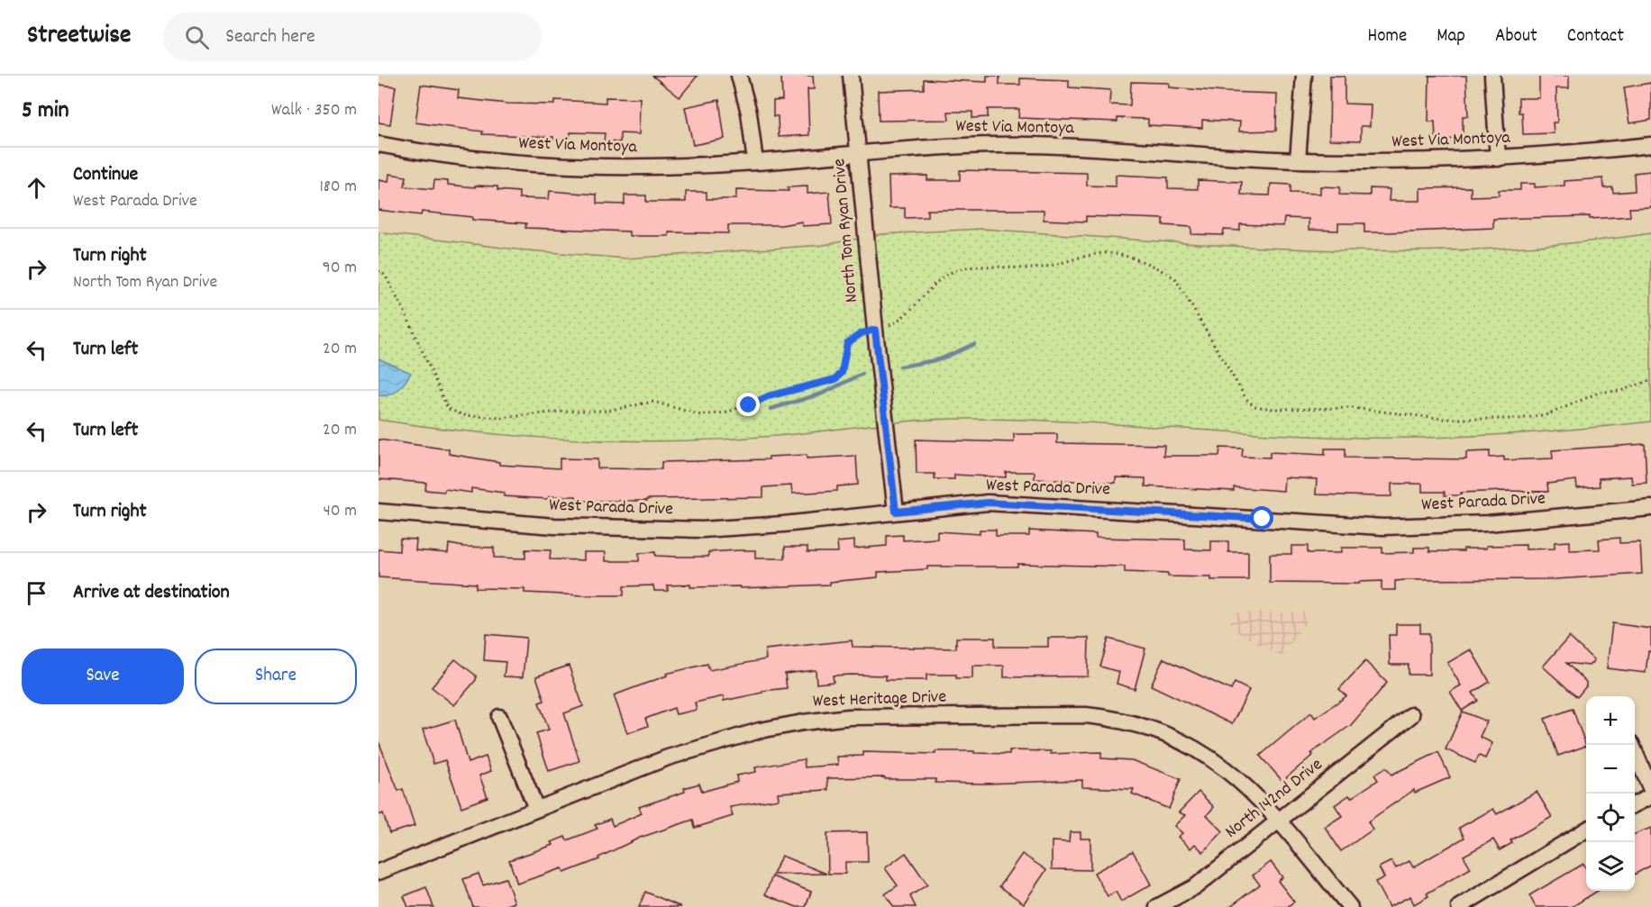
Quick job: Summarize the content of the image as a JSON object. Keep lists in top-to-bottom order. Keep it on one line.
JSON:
{"streets":{"street":["West Via Montoya","North Tom Ryan Drive","West Parada Drive","West Heritage Drive","North 142nd Drive"]},"crossings":[["West Via Montoya","North Tom Ryan Drive"],["North Tom Ryan Drive","West Parada Drive"],["West Heritage Drive","North 142nd Drive"]],"page":{"header":"Streetwise","search":"Search here","nav":["Home","Map","About","Contact"],"heading":["5 min","Walk · 350 m"],"list":[["Continue","West Parada Drive","180 m"],["Turn right","North Tom Ryan Drive","90 m"],["Turn left","20 m"],["Turn left","20 m"],["Turn right","40 m"],"Arrive at destination"],"buttons":["Save","Share"],"map_buttons":["+","−"]}}
